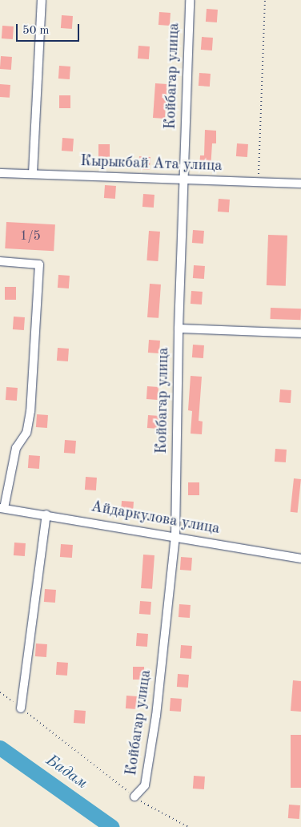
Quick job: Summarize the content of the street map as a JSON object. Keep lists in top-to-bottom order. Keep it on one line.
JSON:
{"streets":{"street":["Койбагар улица","Кырыкбай Ата улица","Айдаркулова улица"]},"crossings":[["Койбагар улица","Кырыкбай Ата улица"],["Койбагар улица","Айдаркулова улица"]],"water":["Бадам"],"house_numbers":["1/5"],"scale_bar":"50 m"}
